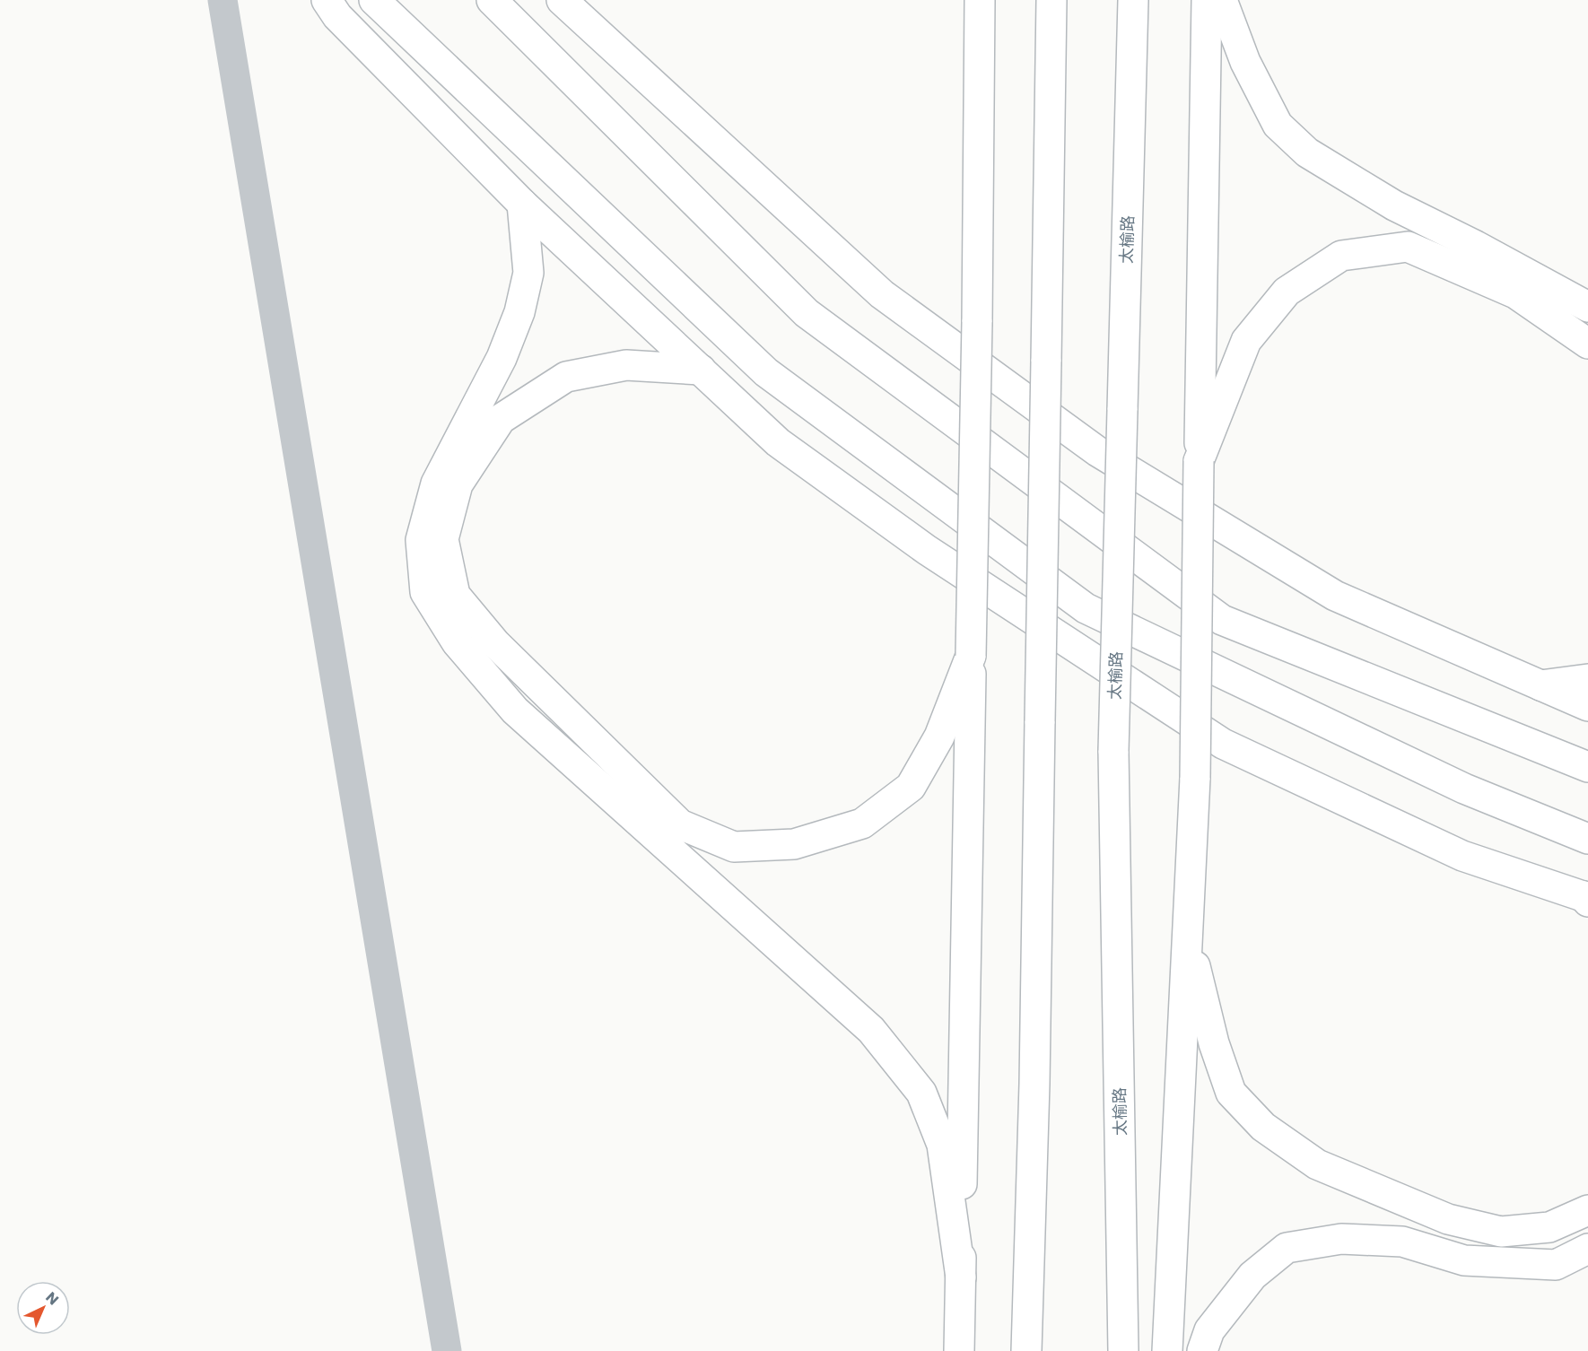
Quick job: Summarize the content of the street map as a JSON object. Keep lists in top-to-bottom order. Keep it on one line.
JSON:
{"streets":{"main road":["太榆路"]},"north":"top right"}
